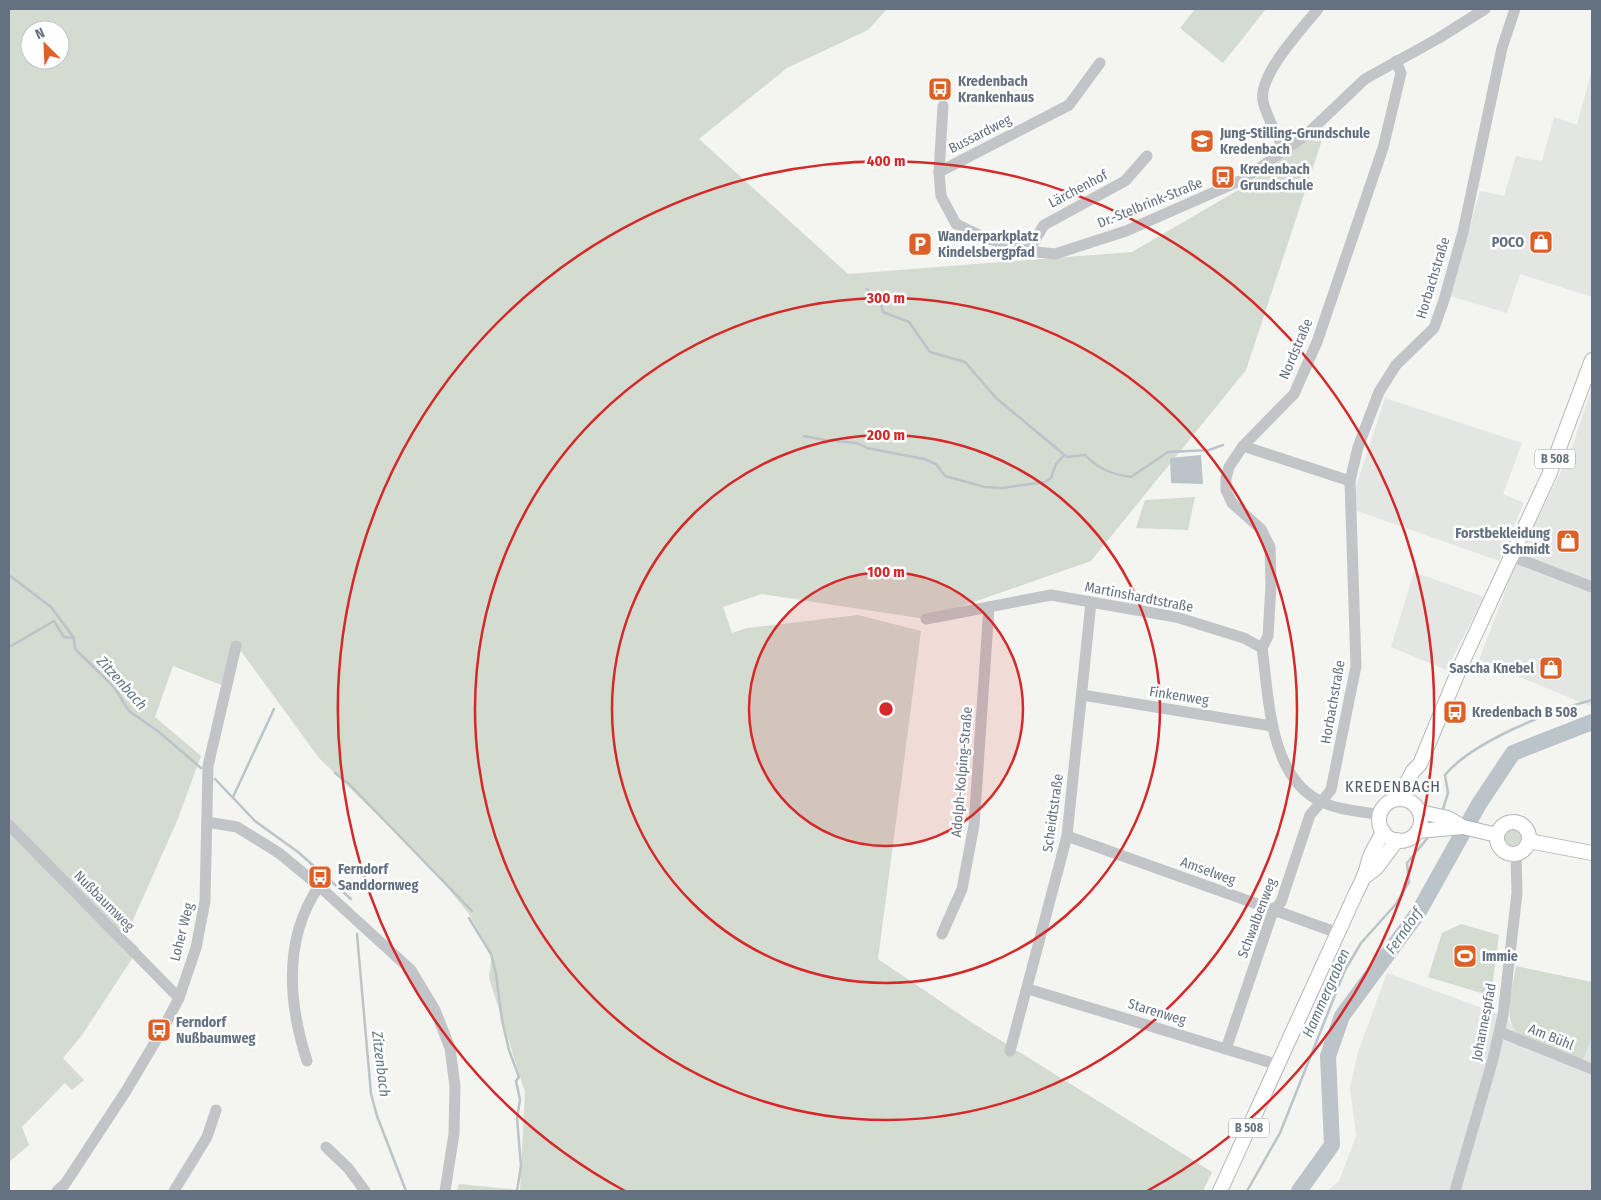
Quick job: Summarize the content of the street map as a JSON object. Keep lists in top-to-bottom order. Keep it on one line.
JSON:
{"streets":{"main road":["B 508"],"street":["Bussardweg","Lärchenhof","Dr.-Stelbrink-Straße","Horbachstraße","Nordstraße","Martinshardtstraße","Finkenweg","Adolph-Kolping-Straße","Scheidtstraße","Amselweg","Nußbaumweg","Schwalbenweg","Loher Weg","Starenweg","Johannespfad","Am Bühl"]},"crossings":[["Bussardweg","Dr.-Stelbrink-Straße"],["Lärchenhof","Dr.-Stelbrink-Straße"],["Dr.-Stelbrink-Straße","Nordstraße"],["Horbachstraße","Schwalbenweg"],["Nordstraße","Martinshardtstraße"],["B 508","Amselweg"],["B 508","Starenweg"],["Martinshardtstraße","Adolph-Kolping-Straße"],["Martinshardtstraße","Scheidtstraße"],["Finkenweg","Scheidtstraße"],["Scheidtstraße","Amselweg"],["Scheidtstraße","Starenweg"],["Amselweg","Schwalbenweg"],["Nußbaumweg","Loher Weg"],["Schwalbenweg","Starenweg"],["Johannespfad","Am Bühl"]],"districts":["KREDENBACH"],"water":["Zitzenbach","Ferndorf","Hammergraben"],"places":{"bus stop":["Kredenbach Krankenhaus","Kredenbach Grundschule","Kredenbach B 508","Ferndorf Sanddornweg","Ferndorf Nußbaumweg"],"school or university":["Jung-Stilling-Grundschule Kredenbach"],"shop":["POCO","Forstbekleidung Schmidt","Sascha Knebel"],"parking":["Wanderparkplatz Kindelsbergpfad"],"sports":["Immie"]},"north":"top left","rings":["400 m","300 m","200 m","100 m"]}
